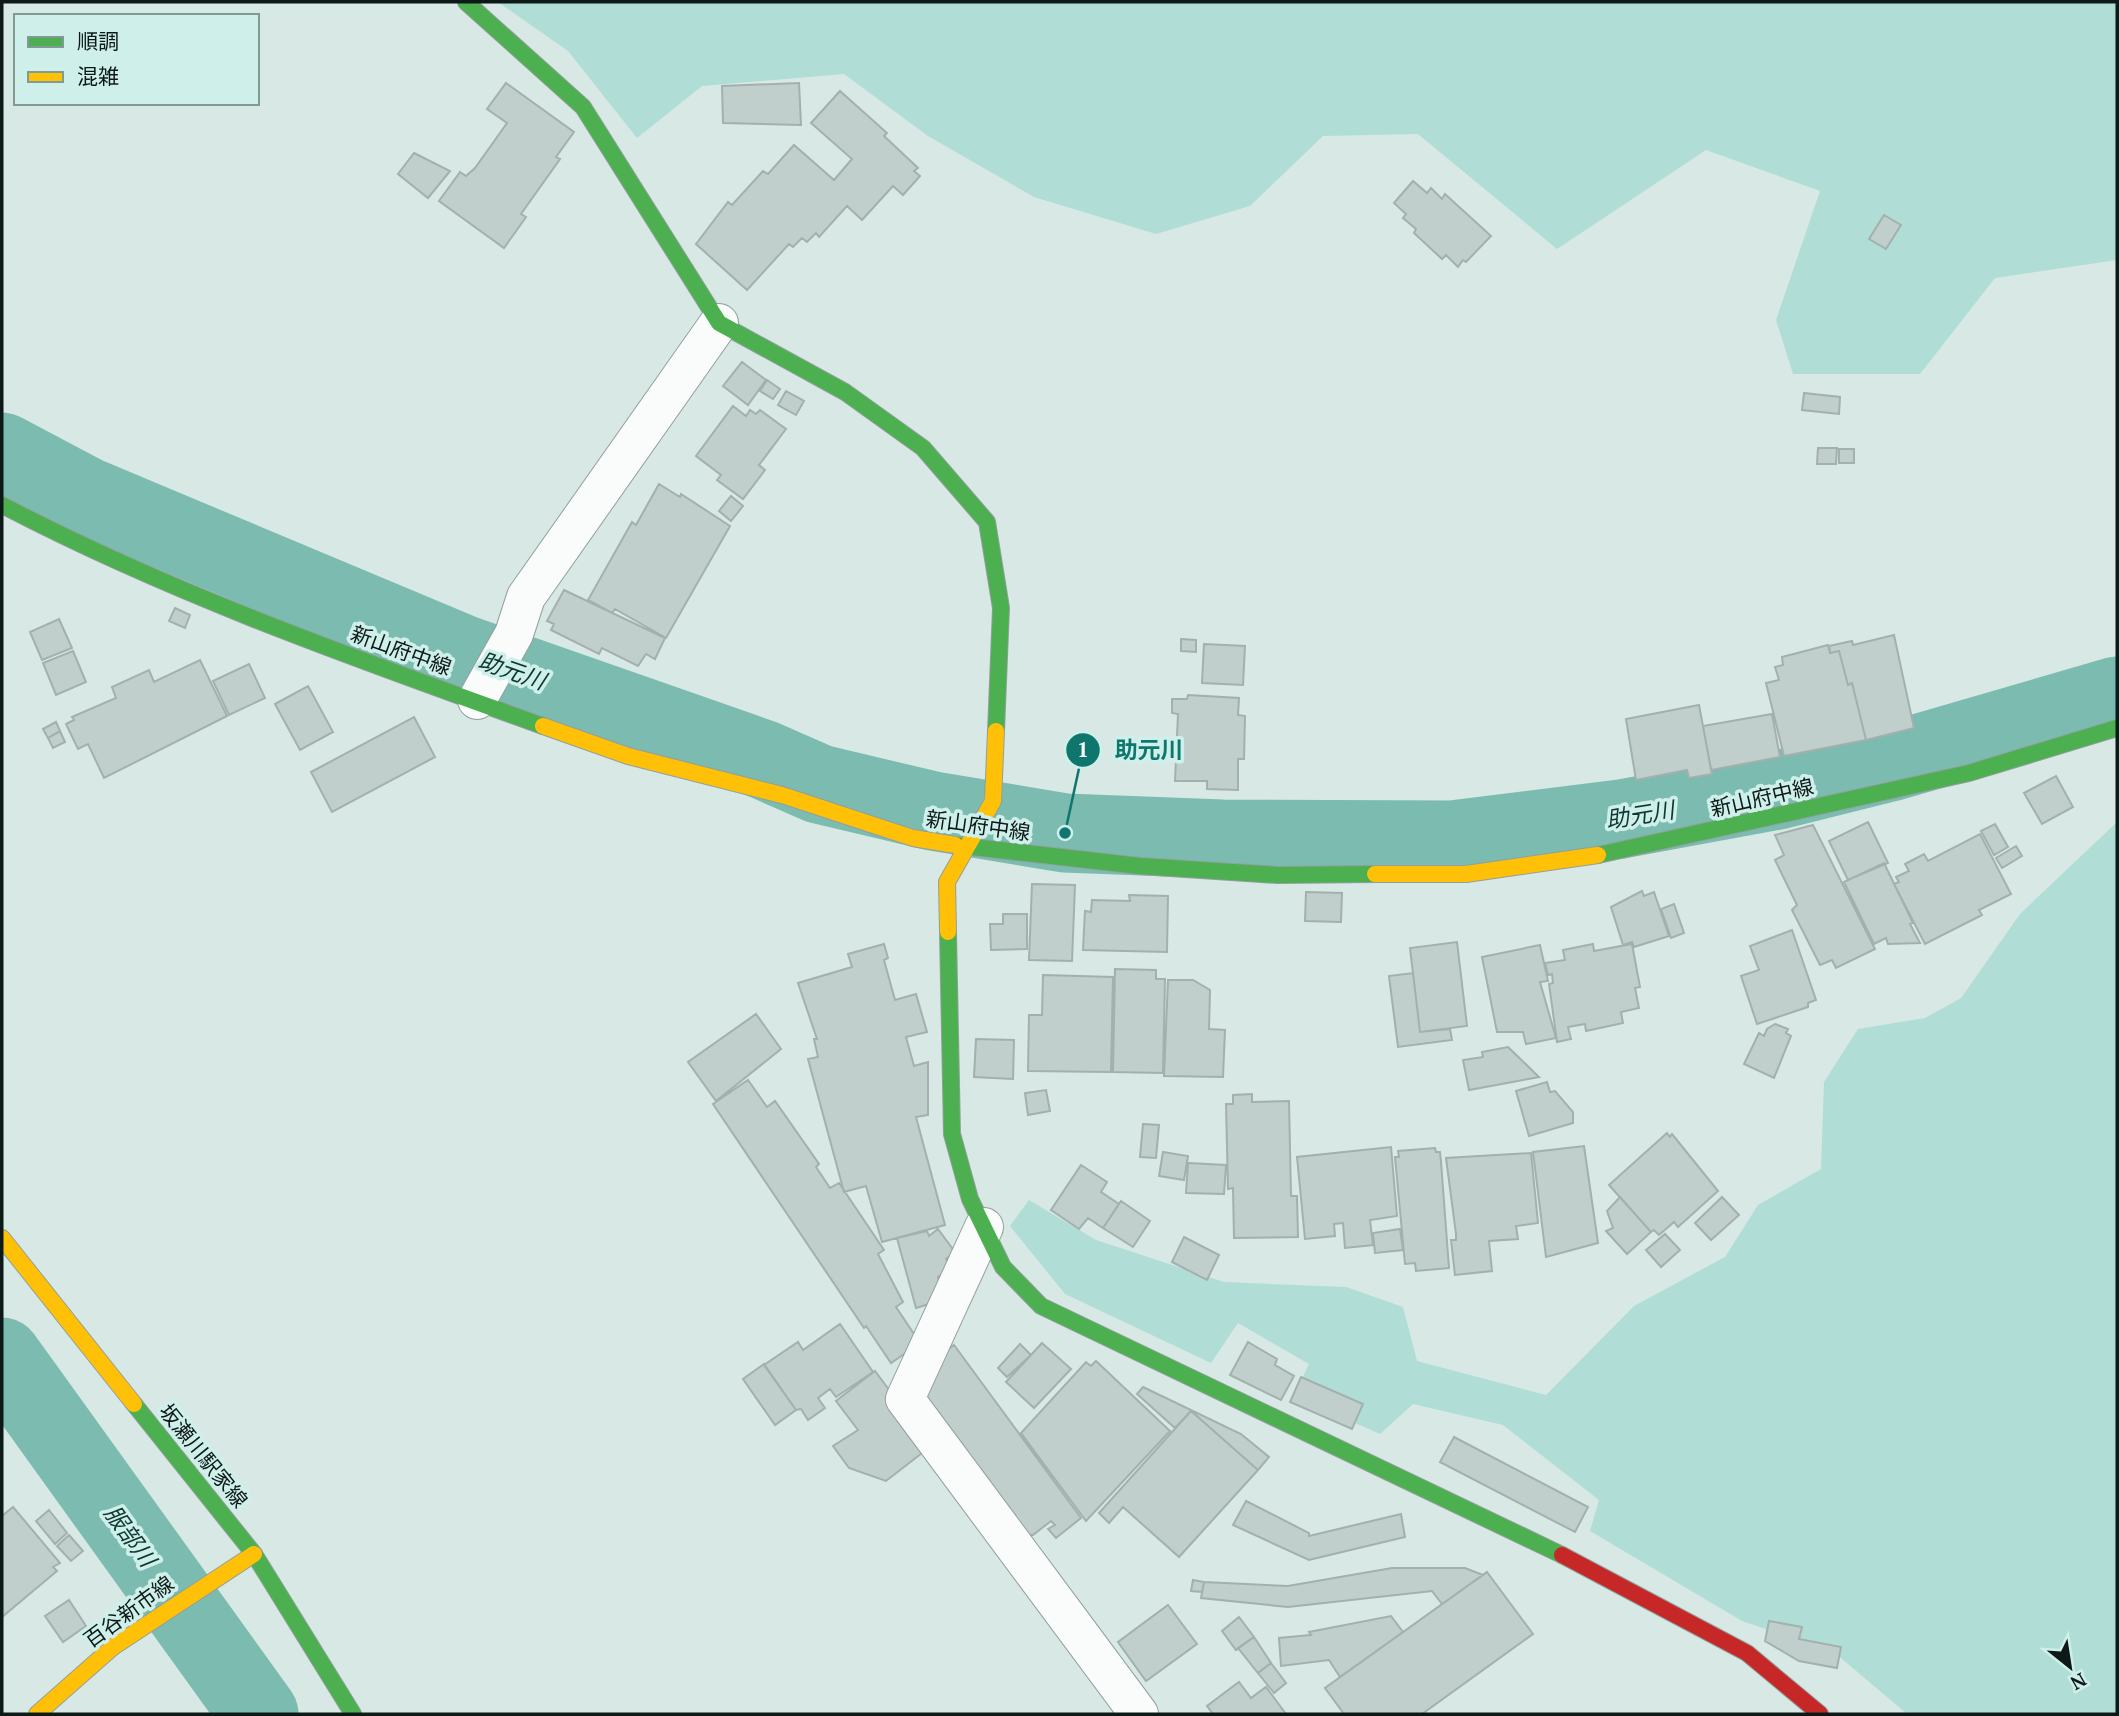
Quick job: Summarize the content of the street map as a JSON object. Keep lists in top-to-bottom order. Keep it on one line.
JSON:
{"streets":{"main road":["新山府中線","坂瀬川駅家線","百谷新市線"]},"crossings":[["坂瀬川駅家線","百谷新市線"]],"water":["助元川","服部川"],"places":["助元川"],"legend":["順調","混雑"],"north":"bottom right"}
